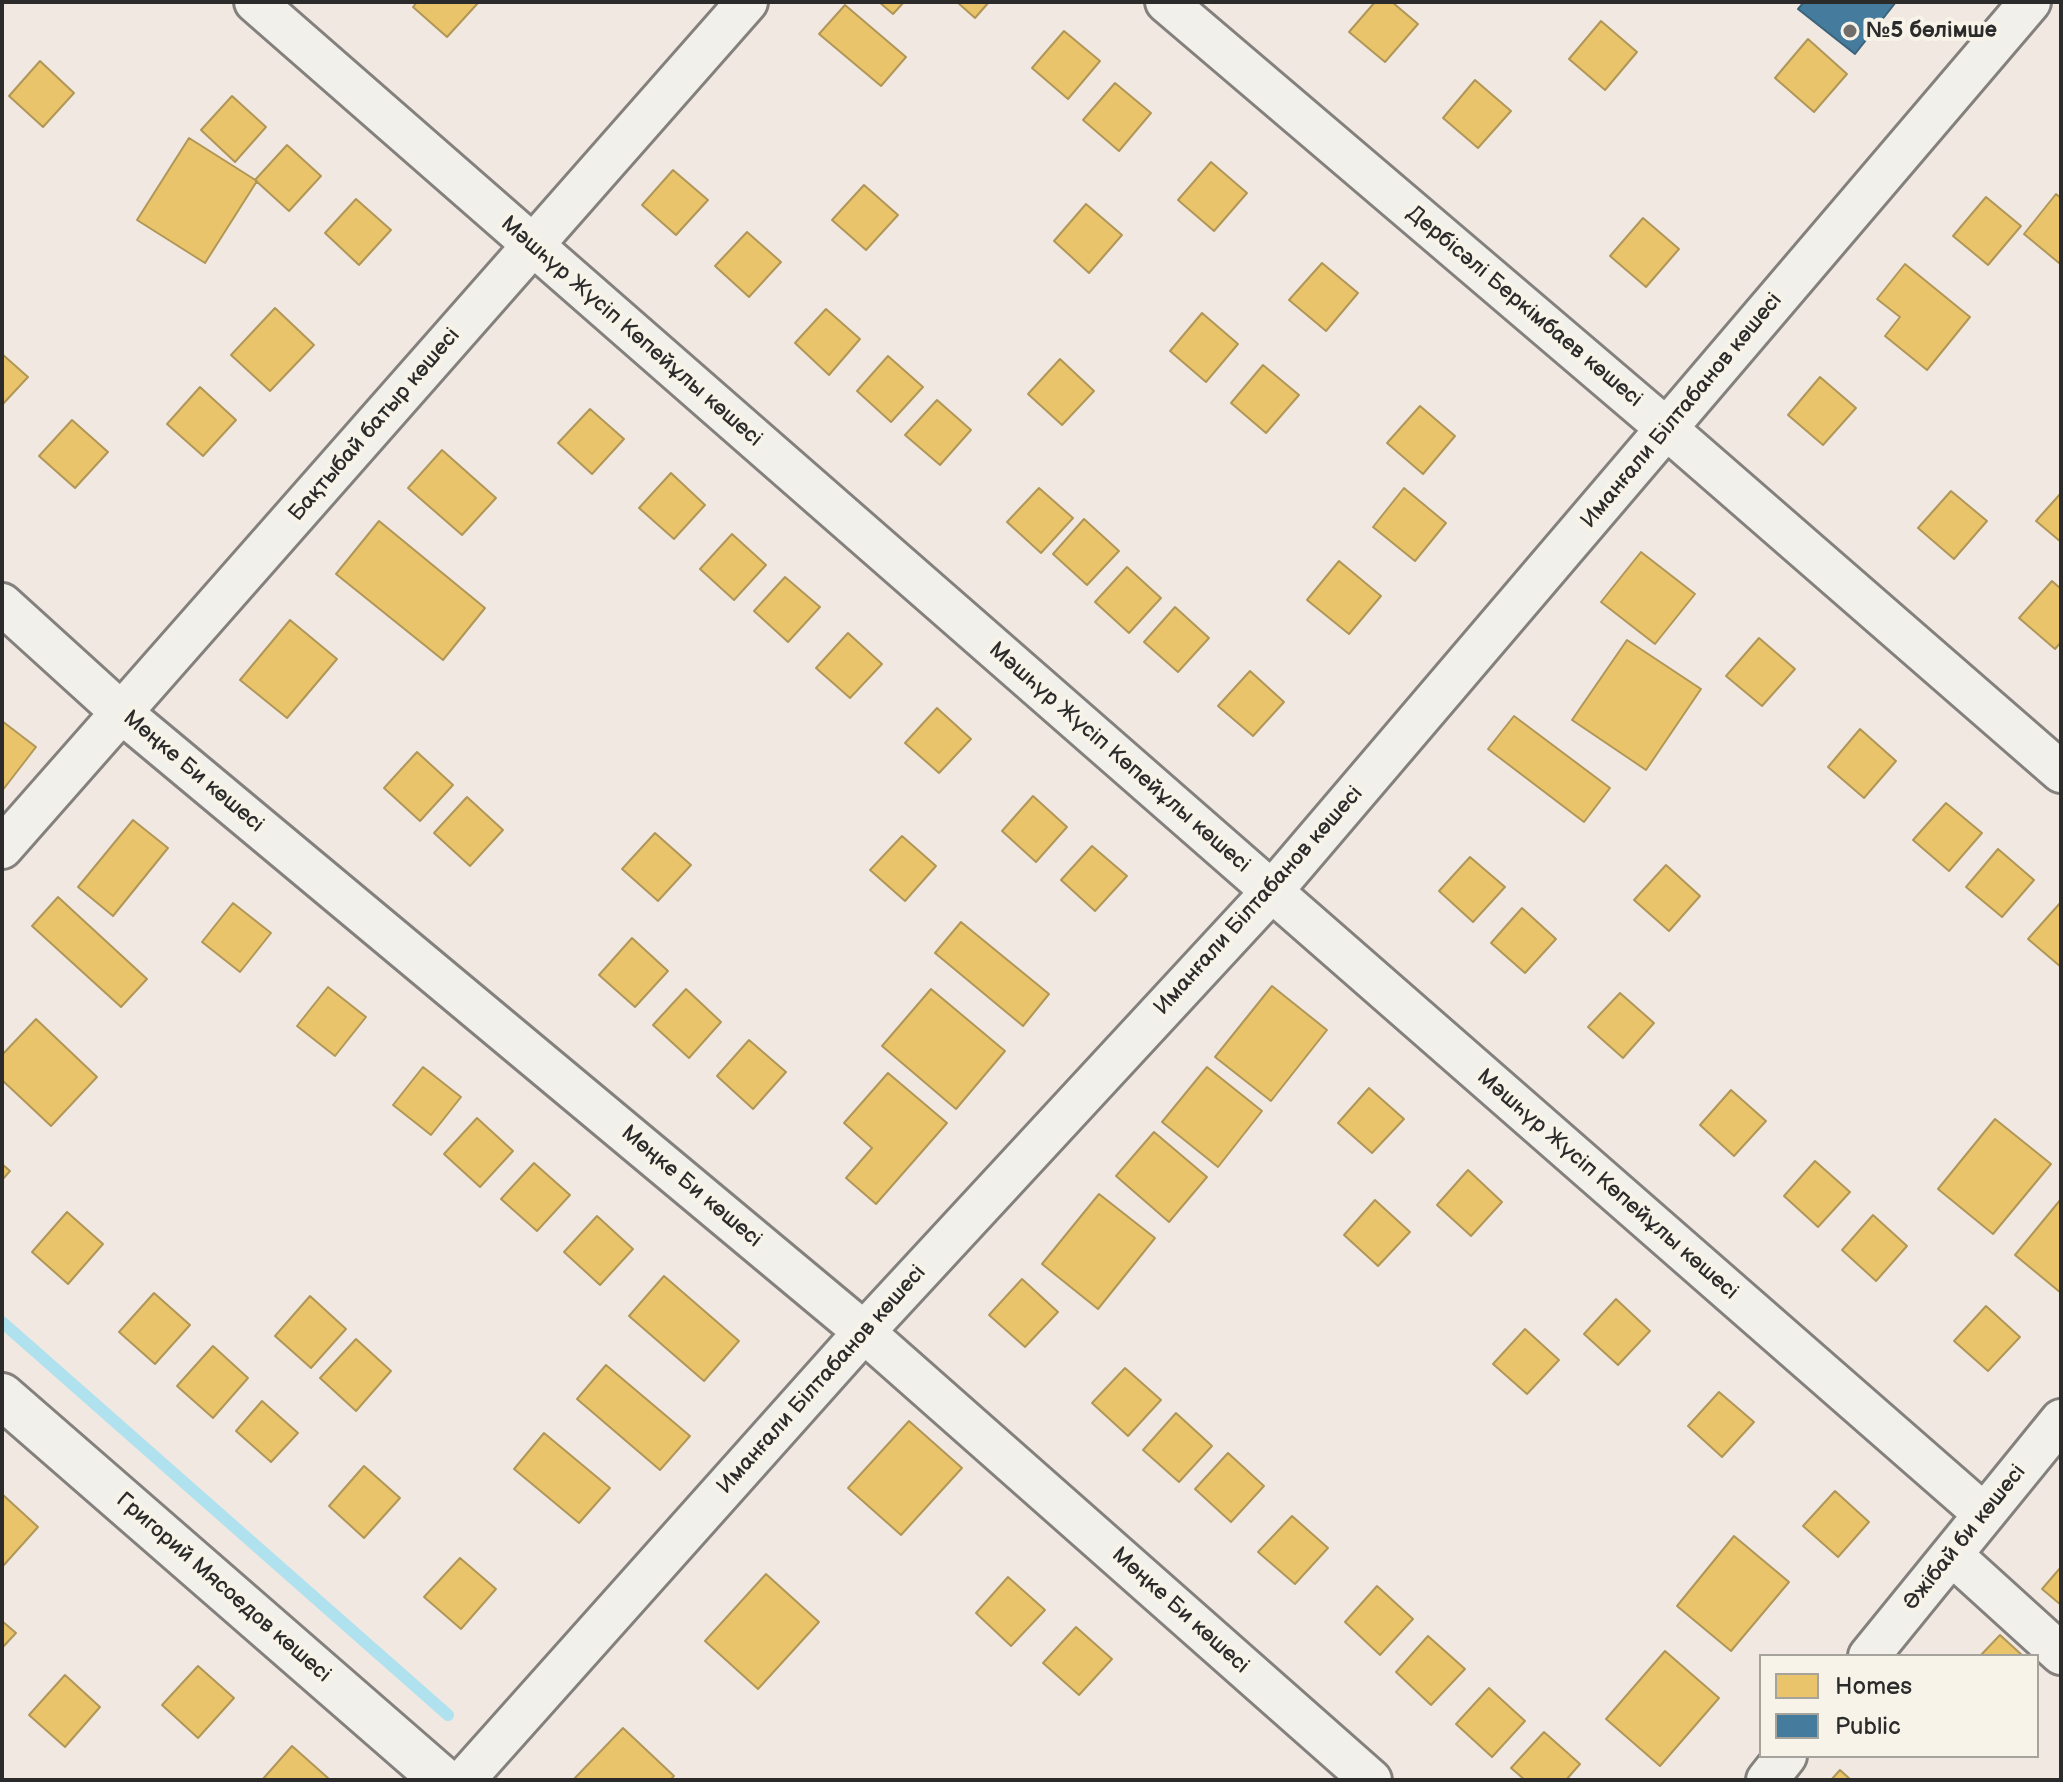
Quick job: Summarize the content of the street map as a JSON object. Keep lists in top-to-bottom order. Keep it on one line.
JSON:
{"streets":{"main road":["Григорий Мясоедов көшесі"],"street":["Дербісәлі Беркімбаев көшесі","Мәшһүр Жүсіп Көпейұлы көшесі","Иманғали Білтабанов көшесі","Бақтыбай батыр көшесі","Мөңке Би көшесі","Әжібай би көшесі"]},"crossings":[["Дербісәлі Беркімбаев көшесі","Иманғали Білтабанов көшесі"],["Мәшһүр Жүсіп Көпейұлы көшесі","Иманғали Білтабанов көшесі"],["Мәшһүр Жүсіп Көпейұлы көшесі","Бақтыбай батыр көшесі"],["Мәшһүр Жүсіп Көпейұлы көшесі","Әжібай би көшесі"],["Иманғали Білтабанов көшесі","Мөңке Би көшесі"],["Бақтыбай батыр көшесі","Мөңке Би көшесі"]],"places":["№5 бөлімше"],"legend":["Homes","Public"]}
